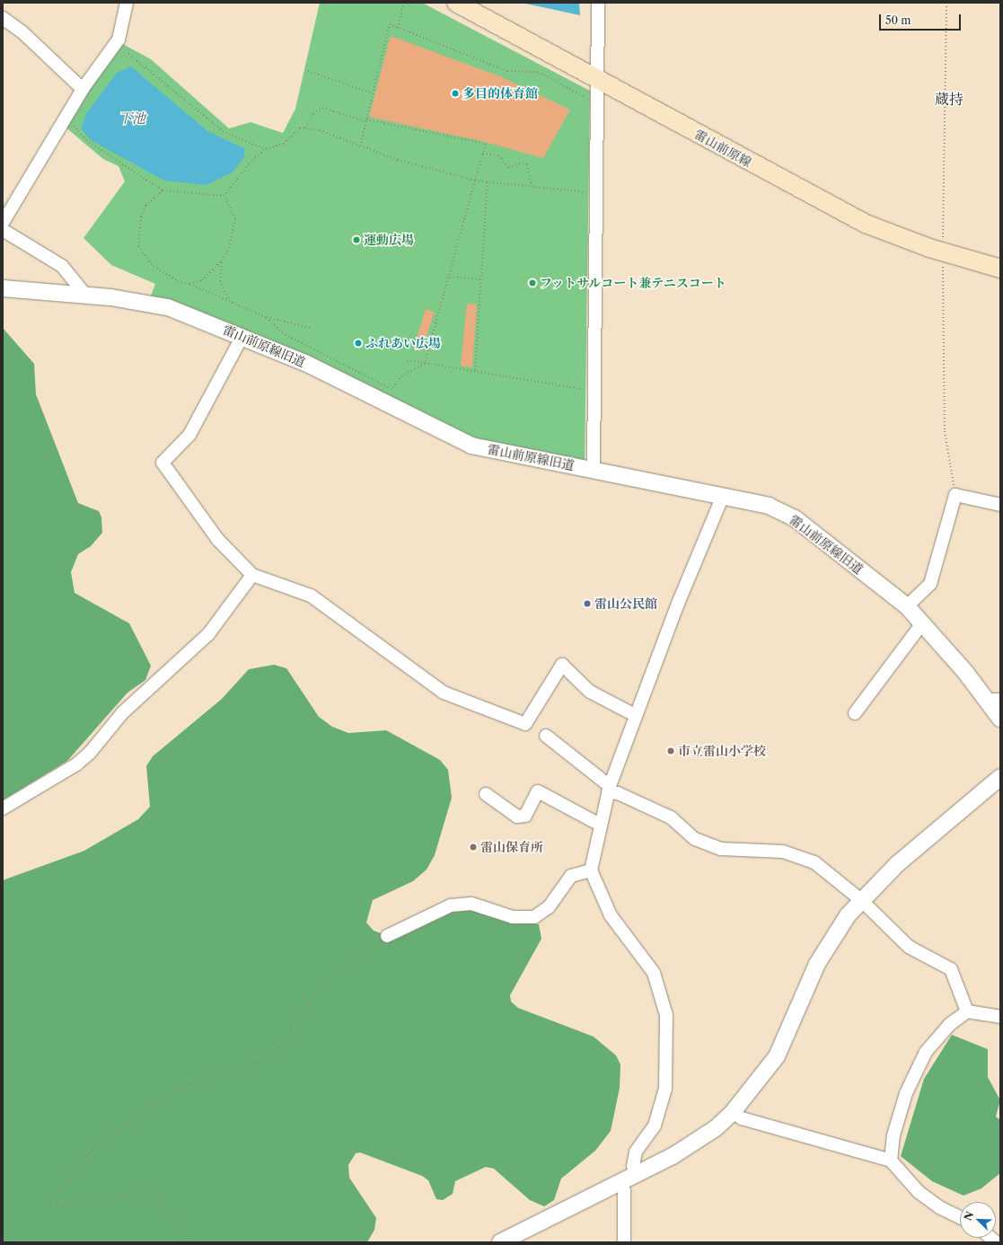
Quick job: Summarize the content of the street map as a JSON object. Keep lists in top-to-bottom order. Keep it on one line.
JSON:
{"streets":{"main road":["雷山前原線"],"street":["雷山前原線旧道"]},"districts":["蔵持"],"water":["下池"],"places":["多目的体育館","運動広場","フットサルコート兼テニスコート","ふれあい広場","雷山公民館","市立雷山小学校","雷山保育所"],"scale_bar":"50 m","north":"top left"}
